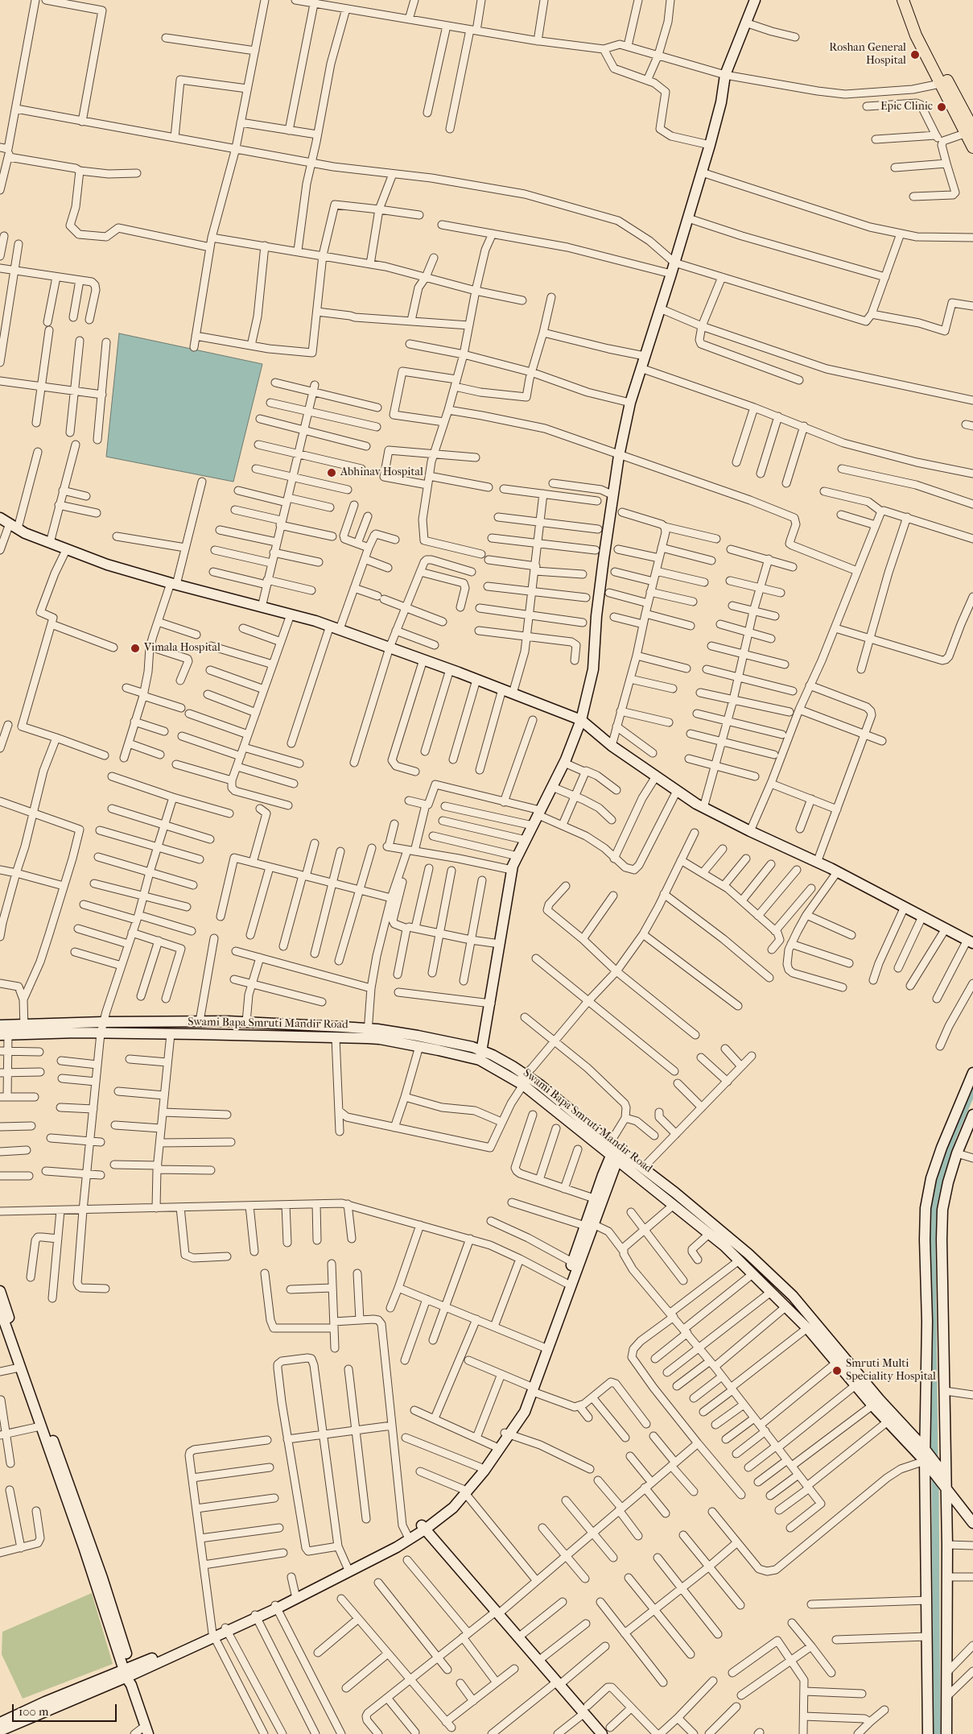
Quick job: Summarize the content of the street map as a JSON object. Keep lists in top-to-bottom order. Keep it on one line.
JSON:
{"streets":{"street":["Swami Bapa Smruti Mandir Road"]},"places":["Roshan General Hospital","Epic Clinic","Abhinav Hospital","Vimala Hospital","Smruti Multi Speciality Hospital"],"scale_bar":"100 m"}
